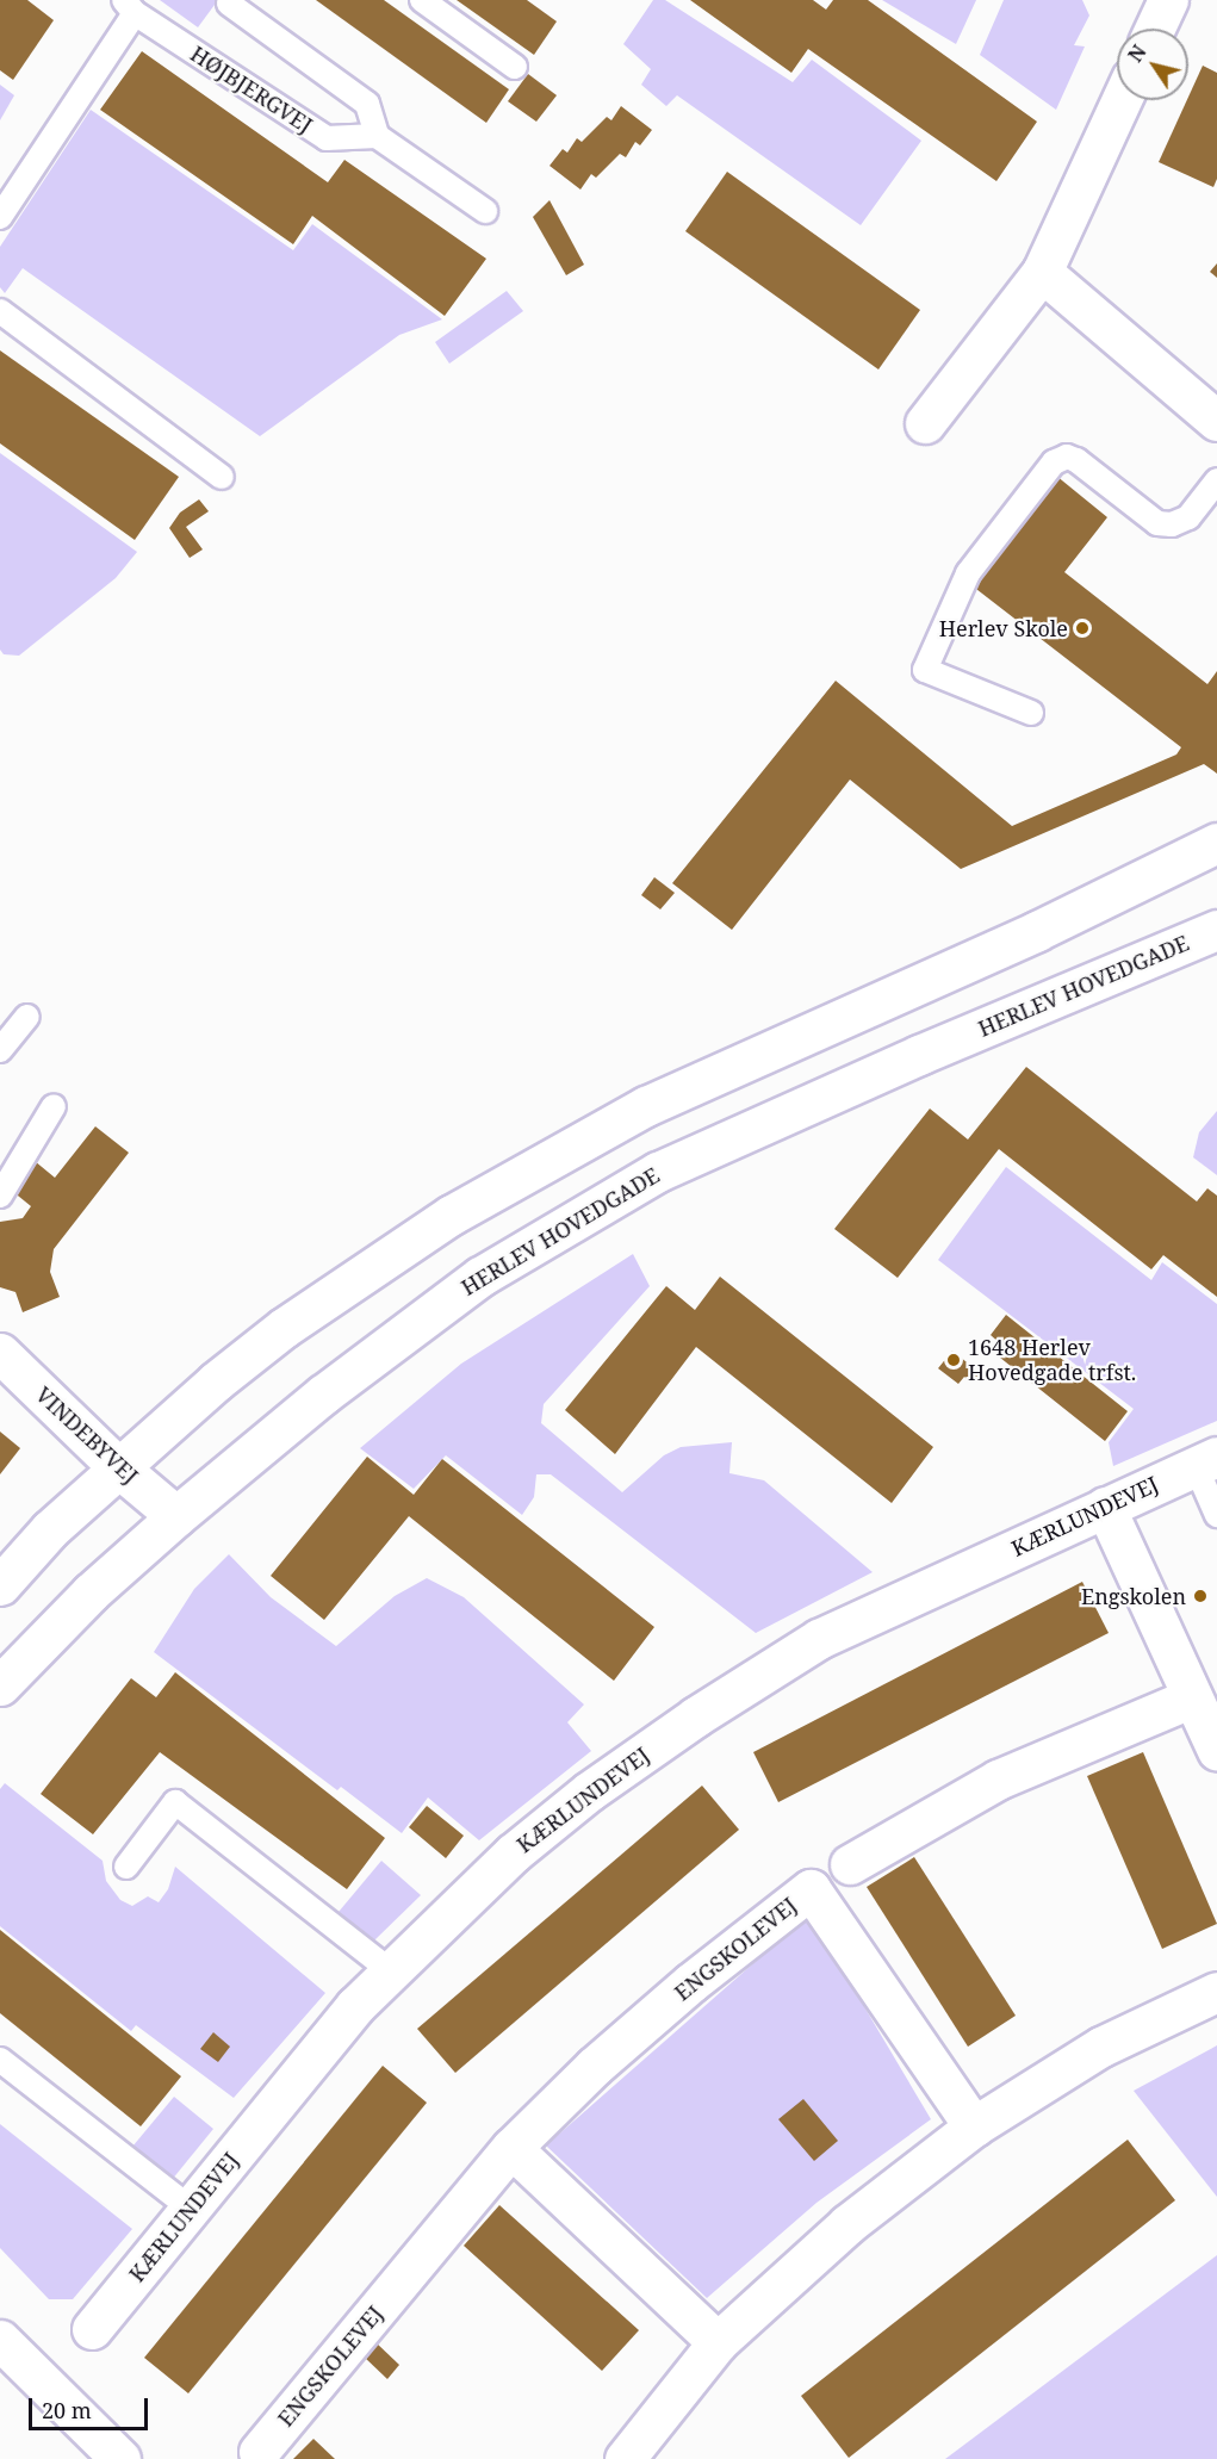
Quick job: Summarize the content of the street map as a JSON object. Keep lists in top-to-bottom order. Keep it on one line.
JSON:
{"streets":{"street":["HERLEV HOVEDGADE","VINDEBYVEJ","KÆRLUNDEVEJ","ENGSKOLEVEJ"],"lane":["HØJBJERGVEJ"]},"crossings":[["HERLEV HOVEDGADE","VINDEBYVEJ"]],"places":["Herlev Skole","1648 Herlev Hovedgade trfst.","Engskolen"],"scale_bar":"20 m","north":"top left"}
